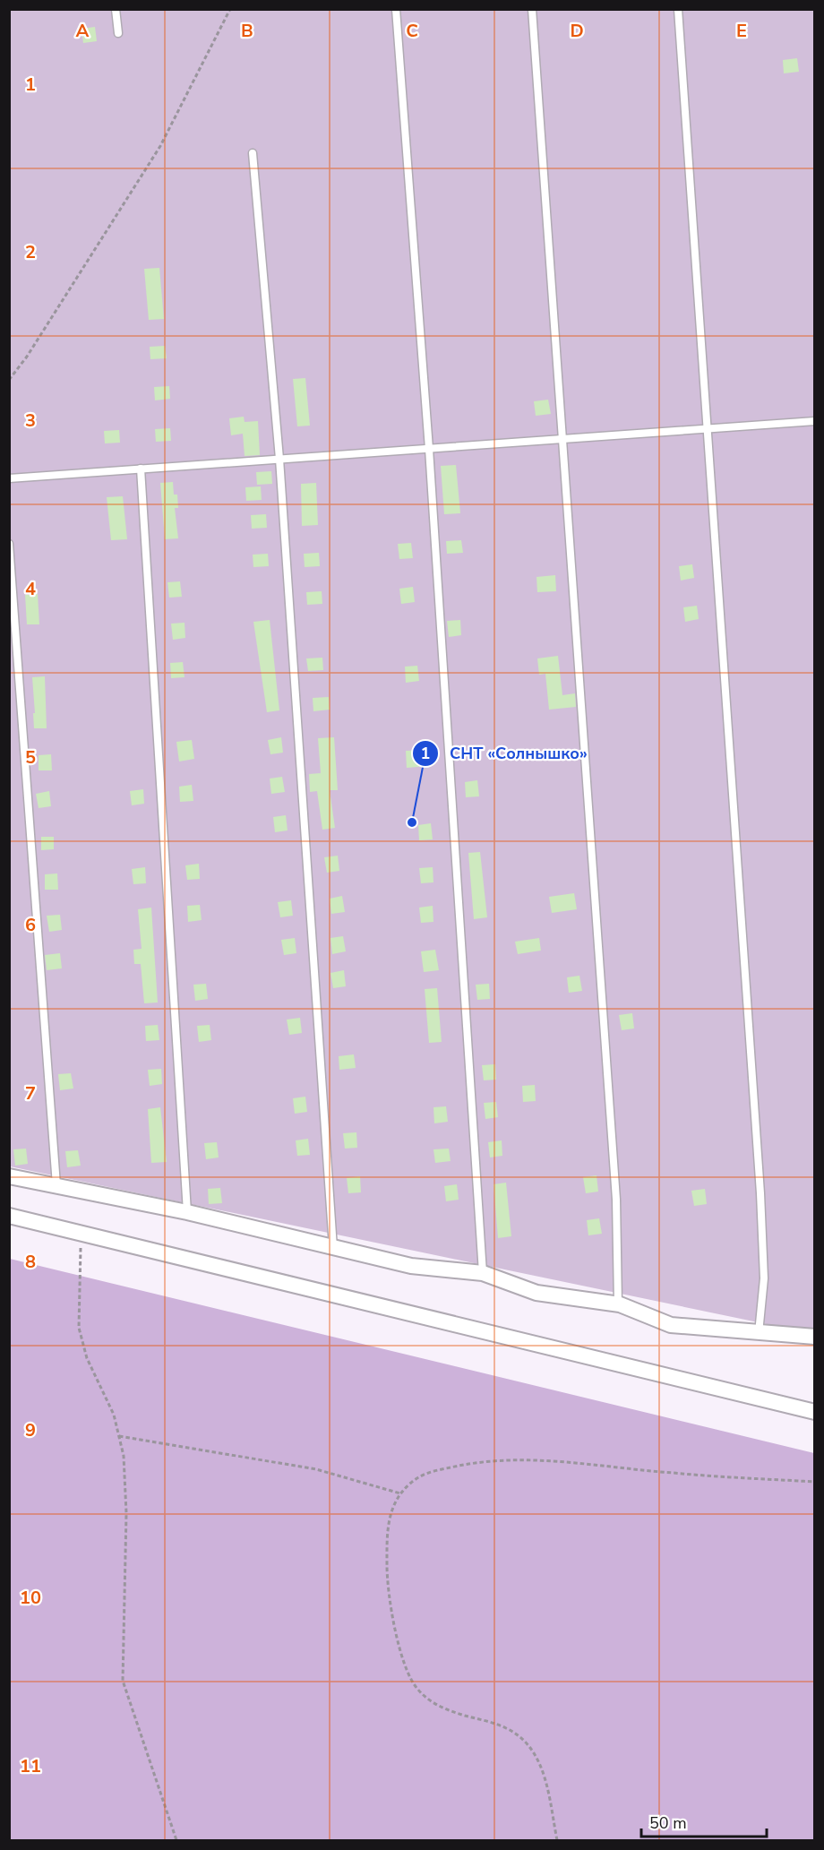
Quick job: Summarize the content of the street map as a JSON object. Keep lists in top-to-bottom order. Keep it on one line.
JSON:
{"places":["СНТ «Солнышко»"],"scale_bar":"50 m","grid":{"columns":["A","B","C","D","E"],"rows":["1","2","3","4","5","6","7","8","9","10","11"]}}
